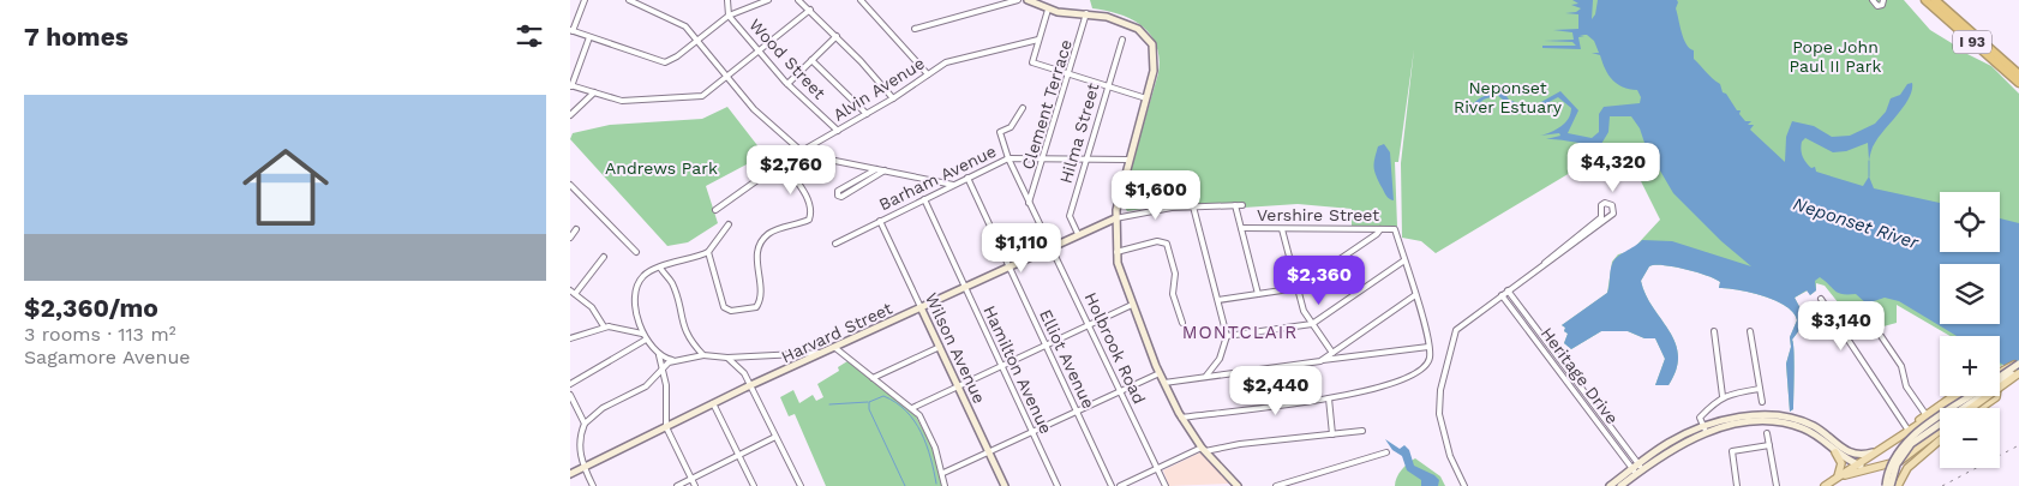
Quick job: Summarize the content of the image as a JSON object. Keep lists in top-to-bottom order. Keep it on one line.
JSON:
{"streets":{"highway":["I 93"],"main road":["Harvard Street","Wilson Avenue"],"street":["Wood Street","Alvin Avenue","Clement Terrace","Hilma Street","Barham Avenue","Vershire Street","Holbrook Road","Elliot Avenue","Hamilton Avenue","Heritage Drive"]},"crossings":[["Wood Street","Alvin Avenue"],["Clement Terrace","Barham Avenue"],["Clement Terrace","Holbrook Road"],["Hilma Street","Barham Avenue"],["Hilma Street","Harvard Street"],["Barham Avenue","Wilson Avenue"],["Barham Avenue","Holbrook Road"],["Barham Avenue","Elliot Avenue"],["Barham Avenue","Hamilton Avenue"],["Harvard Street","Wilson Avenue"],["Harvard Street","Holbrook Road"],["Harvard Street","Elliot Avenue"],["Harvard Street","Hamilton Avenue"]],"districts":["MONTCLAIR"],"water":["Neponset River"],"parks":["Pope John Paul II Park","Neponset River Estuary","Andrews Park"],"page":{"heading":"7 homes","list":[{"name":"$2,360/mo","note":"3 rooms · 113 m² · Sagamore Avenue"}],"price":["$4,320","$2,760","$1,600","$1,110","$2,360","$3,140","$2,440"],"map_buttons":["+","−"]}}
